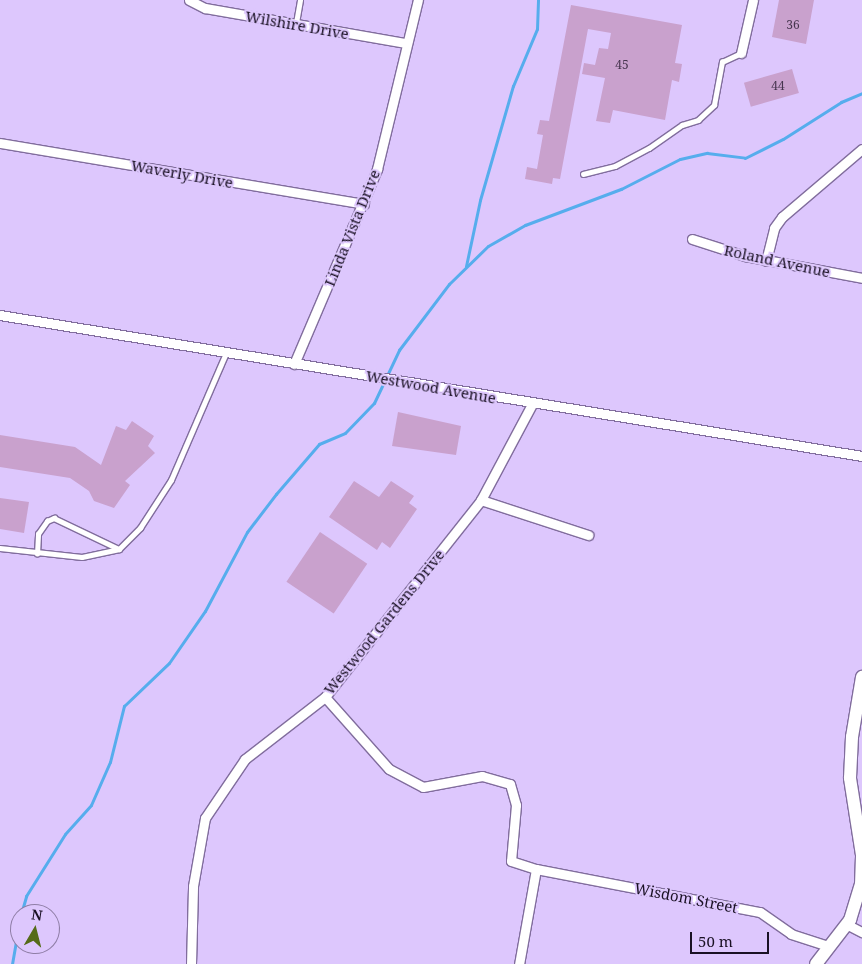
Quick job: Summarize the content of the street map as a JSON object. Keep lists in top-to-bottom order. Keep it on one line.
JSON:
{"streets":{"street":["Wilshire Drive","Waverly Drive","Linda Vista Drive","Roland Avenue","Westwood Avenue","Westwood Gardens Drive","Wisdom Street"]},"crossings":[["Wilshire Drive","Linda Vista Drive"],["Waverly Drive","Linda Vista Drive"],["Linda Vista Drive","Westwood Avenue"],["Westwood Avenue","Westwood Gardens Drive"],["Westwood Gardens Drive","Wisdom Street"]],"house_numbers":["36","45","44"],"scale_bar":"50 m","north":"top"}
